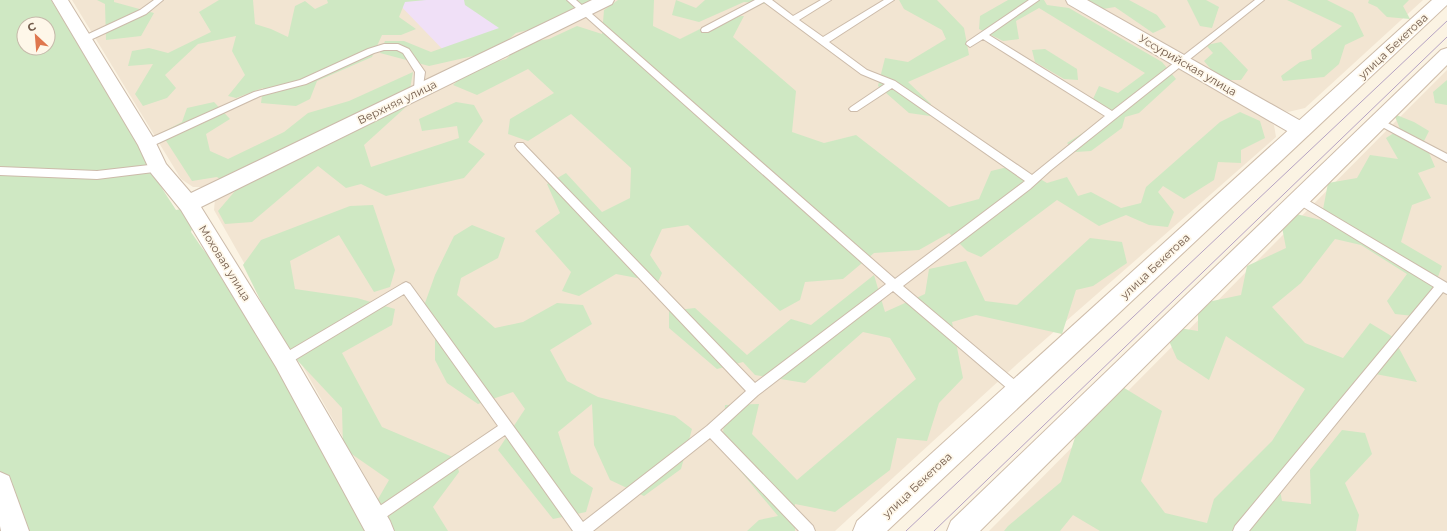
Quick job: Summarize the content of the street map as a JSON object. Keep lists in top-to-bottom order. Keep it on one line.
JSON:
{"streets":{"main road":["улица Бекетова","Уссурийская улица","Верхняя улица","Моховая улица"]},"crossings":[["улица Бекетова","Уссурийская улица"],["Верхняя улица","Моховая улица"]],"north":"top left"}
